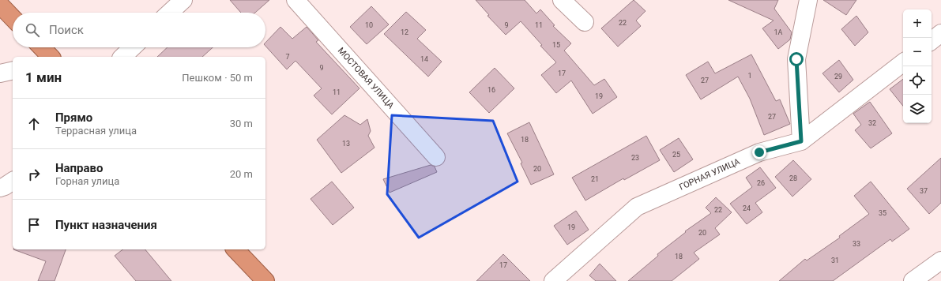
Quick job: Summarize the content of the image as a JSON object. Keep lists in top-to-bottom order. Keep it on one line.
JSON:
{"streets":{"street":["МОСТОВАЯ УЛИЦА","ГОРНАЯ УЛИЦА"]},"house_numbers":["22","10","9","11","12","1А","15","7","14","9","17","1","29","27","16","11","19","27","32","18","13","25","23","20","28","21","26","37","24","22","35","19","20","33","18","31","17"],"page":{"map_buttons":["+","−"],"search":"Поиск","heading":["1 мин","Пешком · 50 m"],"list":[["Прямо","Террасная улица","30 m"],["Направо","Горная улица","20 m"],"Пункт назначения"]}}
